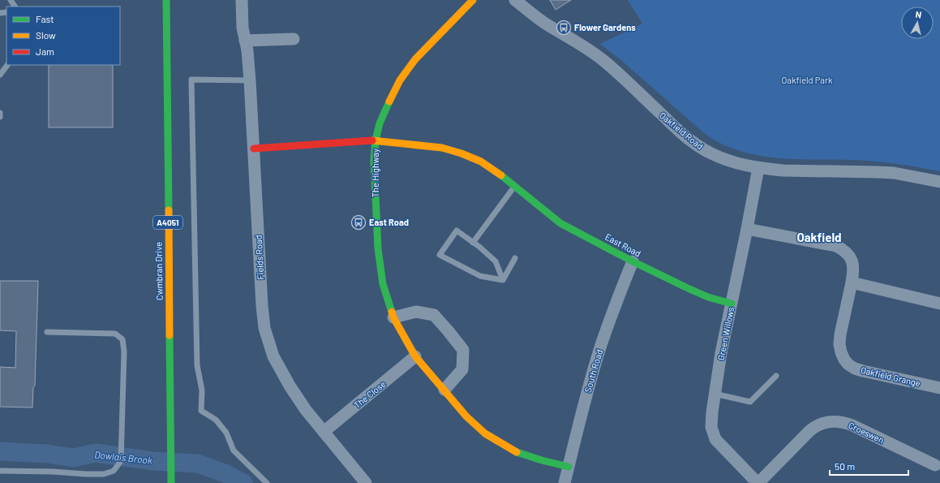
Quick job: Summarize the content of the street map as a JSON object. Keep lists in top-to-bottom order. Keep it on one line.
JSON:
{"streets":{"street":["Oakfield Road","The Highway","A4051","East Road","Fields Road","Cwmbran Drive","Green Willows","South Road","Oakfield Grange","The Close","Croeswen"]},"crossings":[["Oakfield Road","Green Willows"],["The Highway","East Road"],["The Highway","South Road"],["The Highway","The Close"],["East Road","Fields Road"],["East Road","Green Willows"],["East Road","South Road"],["Fields Road","The Close"],["Green Willows","Oakfield Grange"],["Green Willows","Croeswen"]],"districts":["Oakfield"],"water":["Dowlais Brook"],"parks":["Oakfield Park"],"places":{"bus stop":["Flower Gardens","East Road"]},"legend":["Fast","Slow","Jam"],"scale_bar":"50 m","north":"top"}
